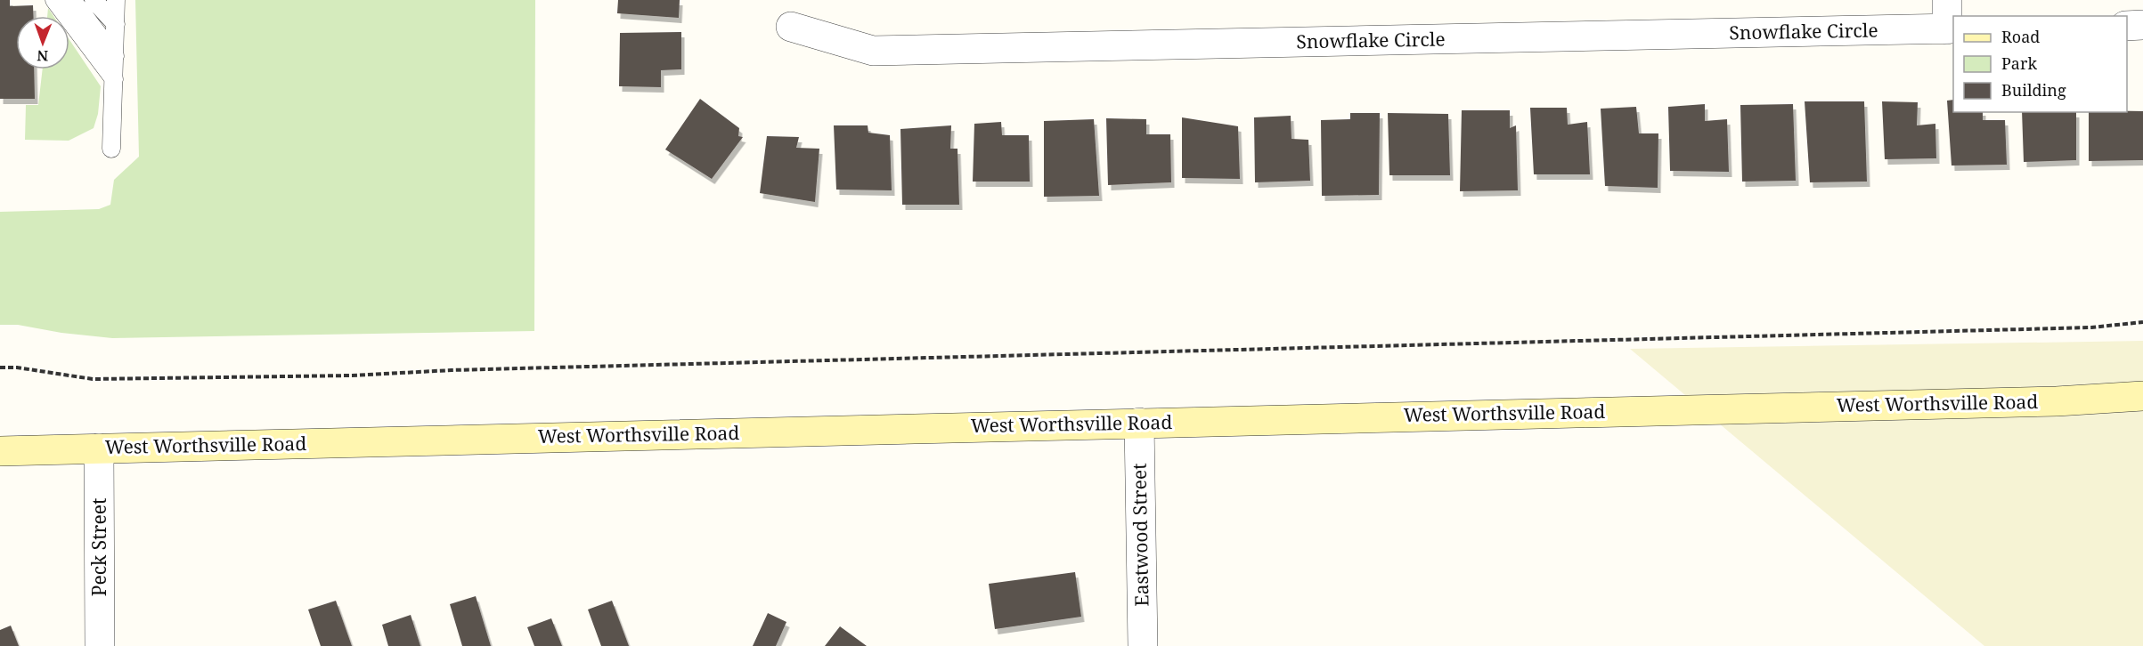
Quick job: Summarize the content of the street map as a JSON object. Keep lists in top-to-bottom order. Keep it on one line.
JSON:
{"streets":{"main road":["West Worthsville Road"],"street":["Snowflake Circle","Eastwood Street","Peck Street"]},"crossings":[["West Worthsville Road","Eastwood Street"],["West Worthsville Road","Peck Street"]],"legend":["Road","Park","Building"],"north":"bottom"}
